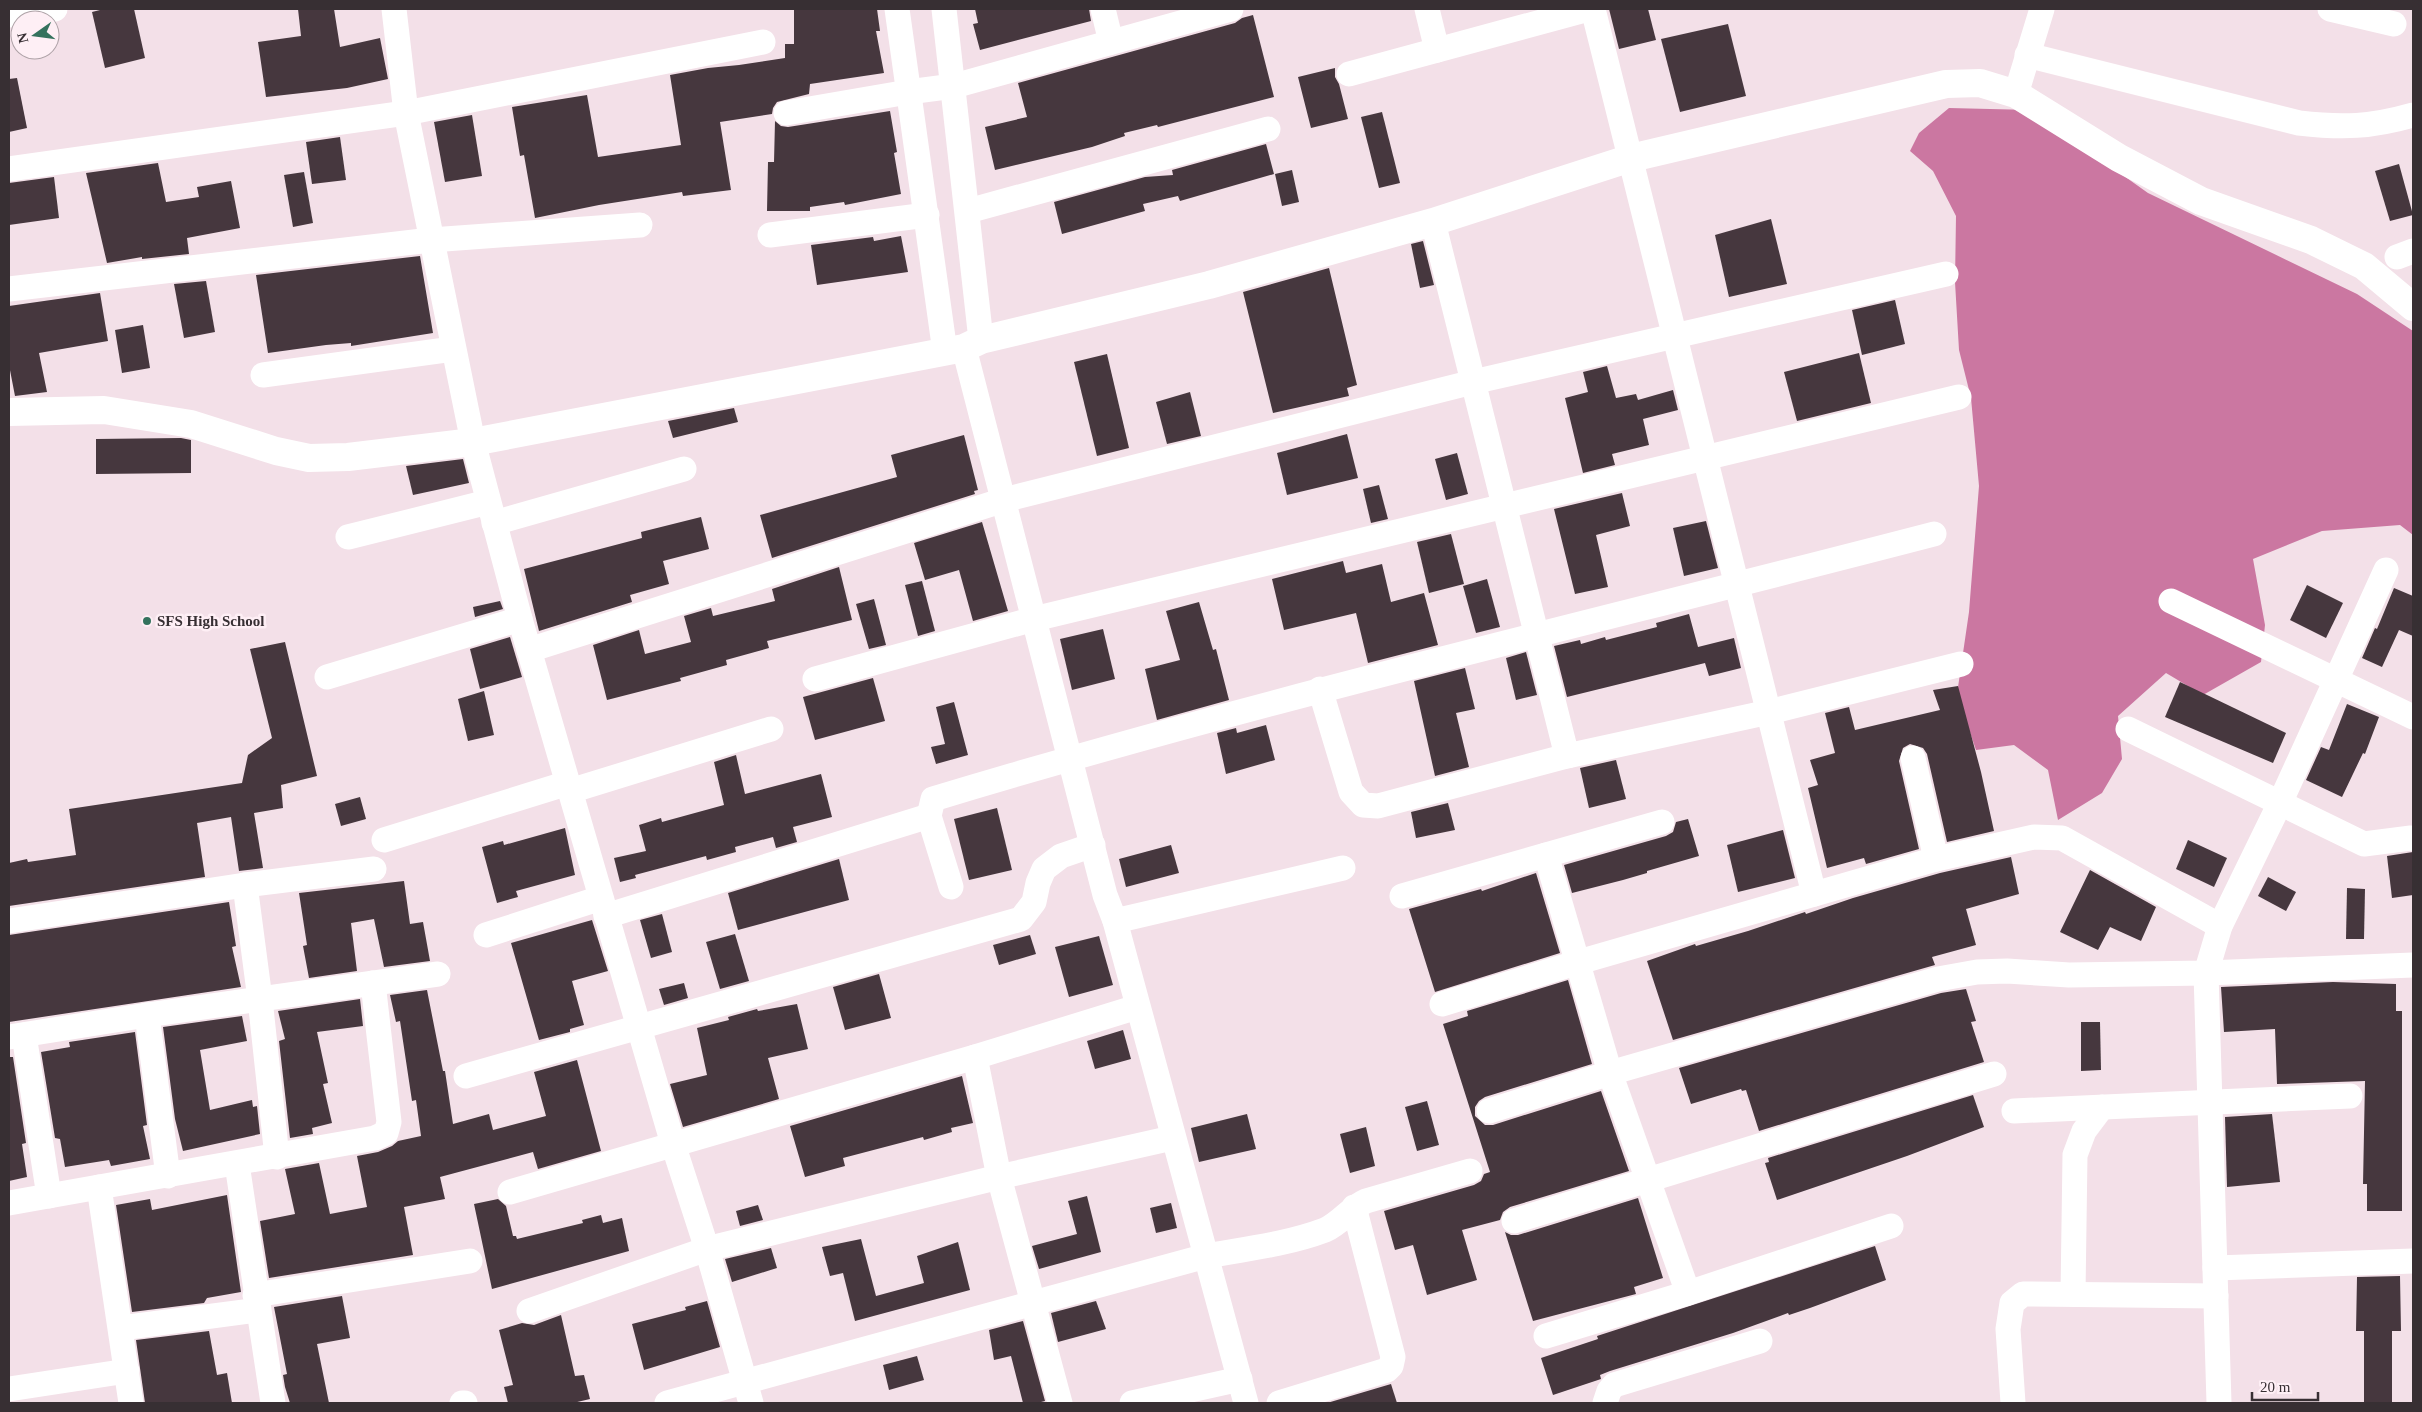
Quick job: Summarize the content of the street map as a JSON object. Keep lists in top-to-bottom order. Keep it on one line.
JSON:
{"places":["SFS High School"],"scale_bar":"20 m","north":"left"}
